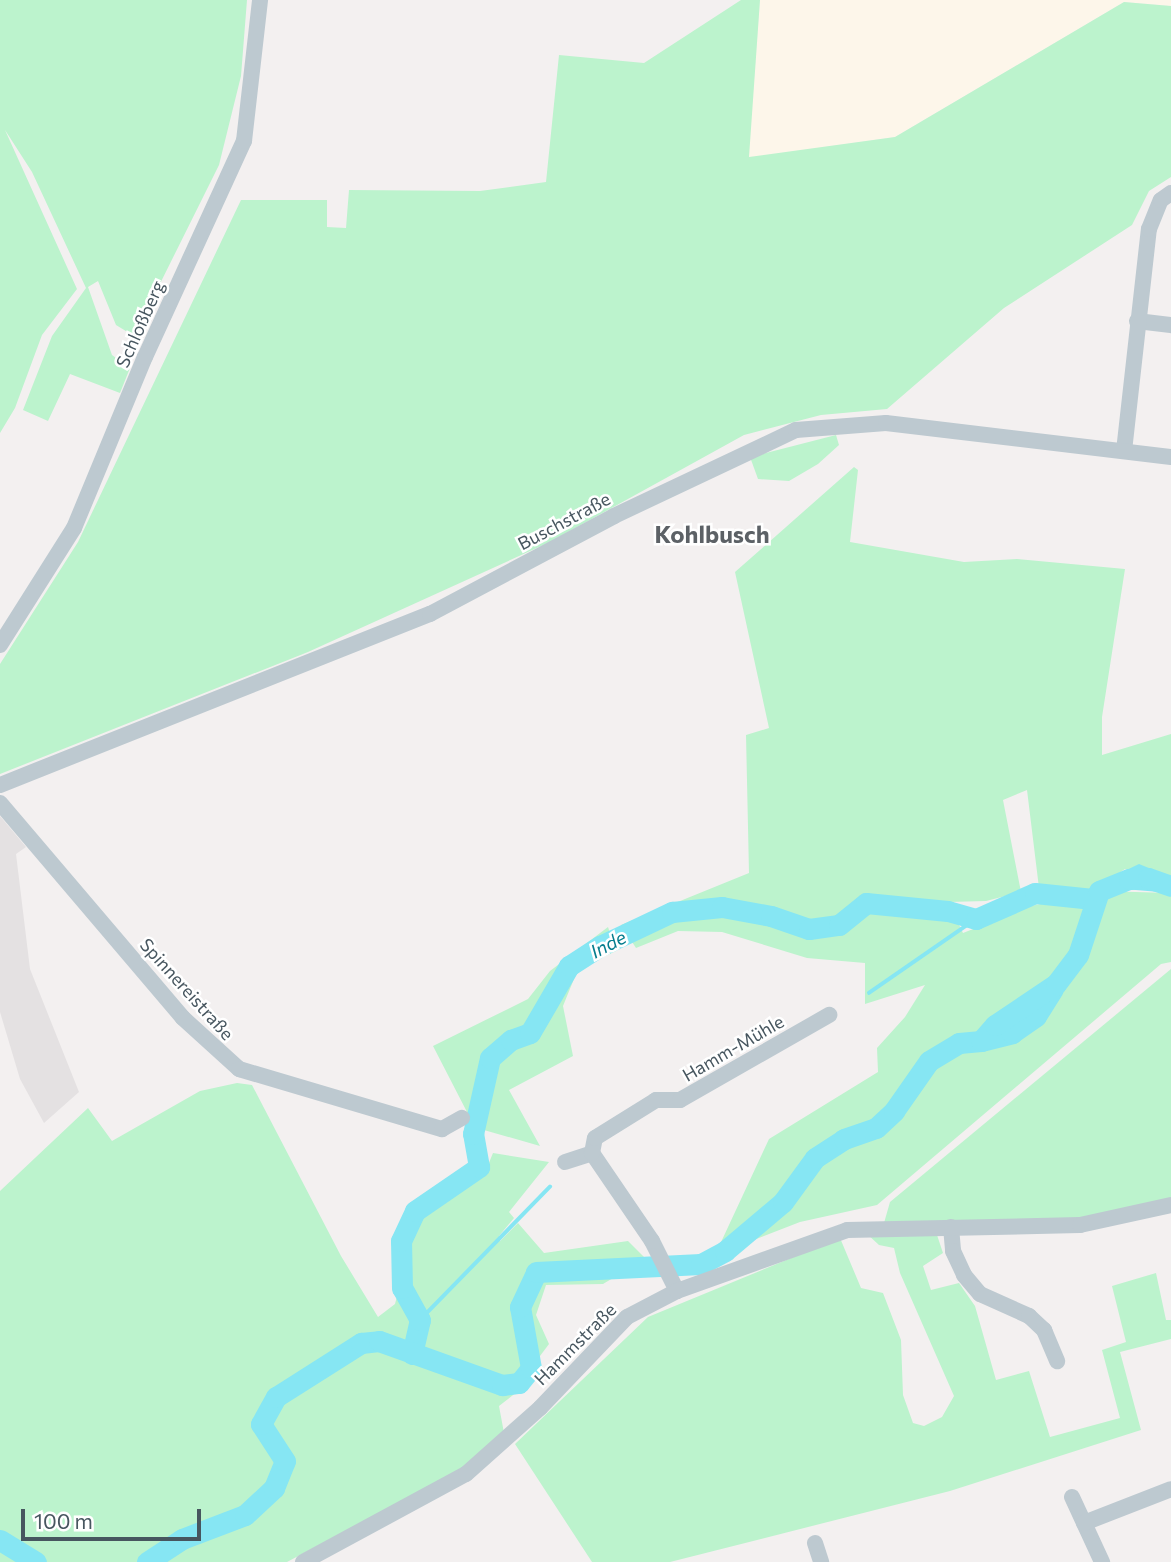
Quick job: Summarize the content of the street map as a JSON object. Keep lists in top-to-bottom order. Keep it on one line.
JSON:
{"streets":{"street":["Schloßberg","Buschstraße","Spinnereistraße","Hamm-Mühle","Hammstraße"]},"districts":["Kohlbusch"],"water":["Inde"],"scale_bar":"100 m"}
